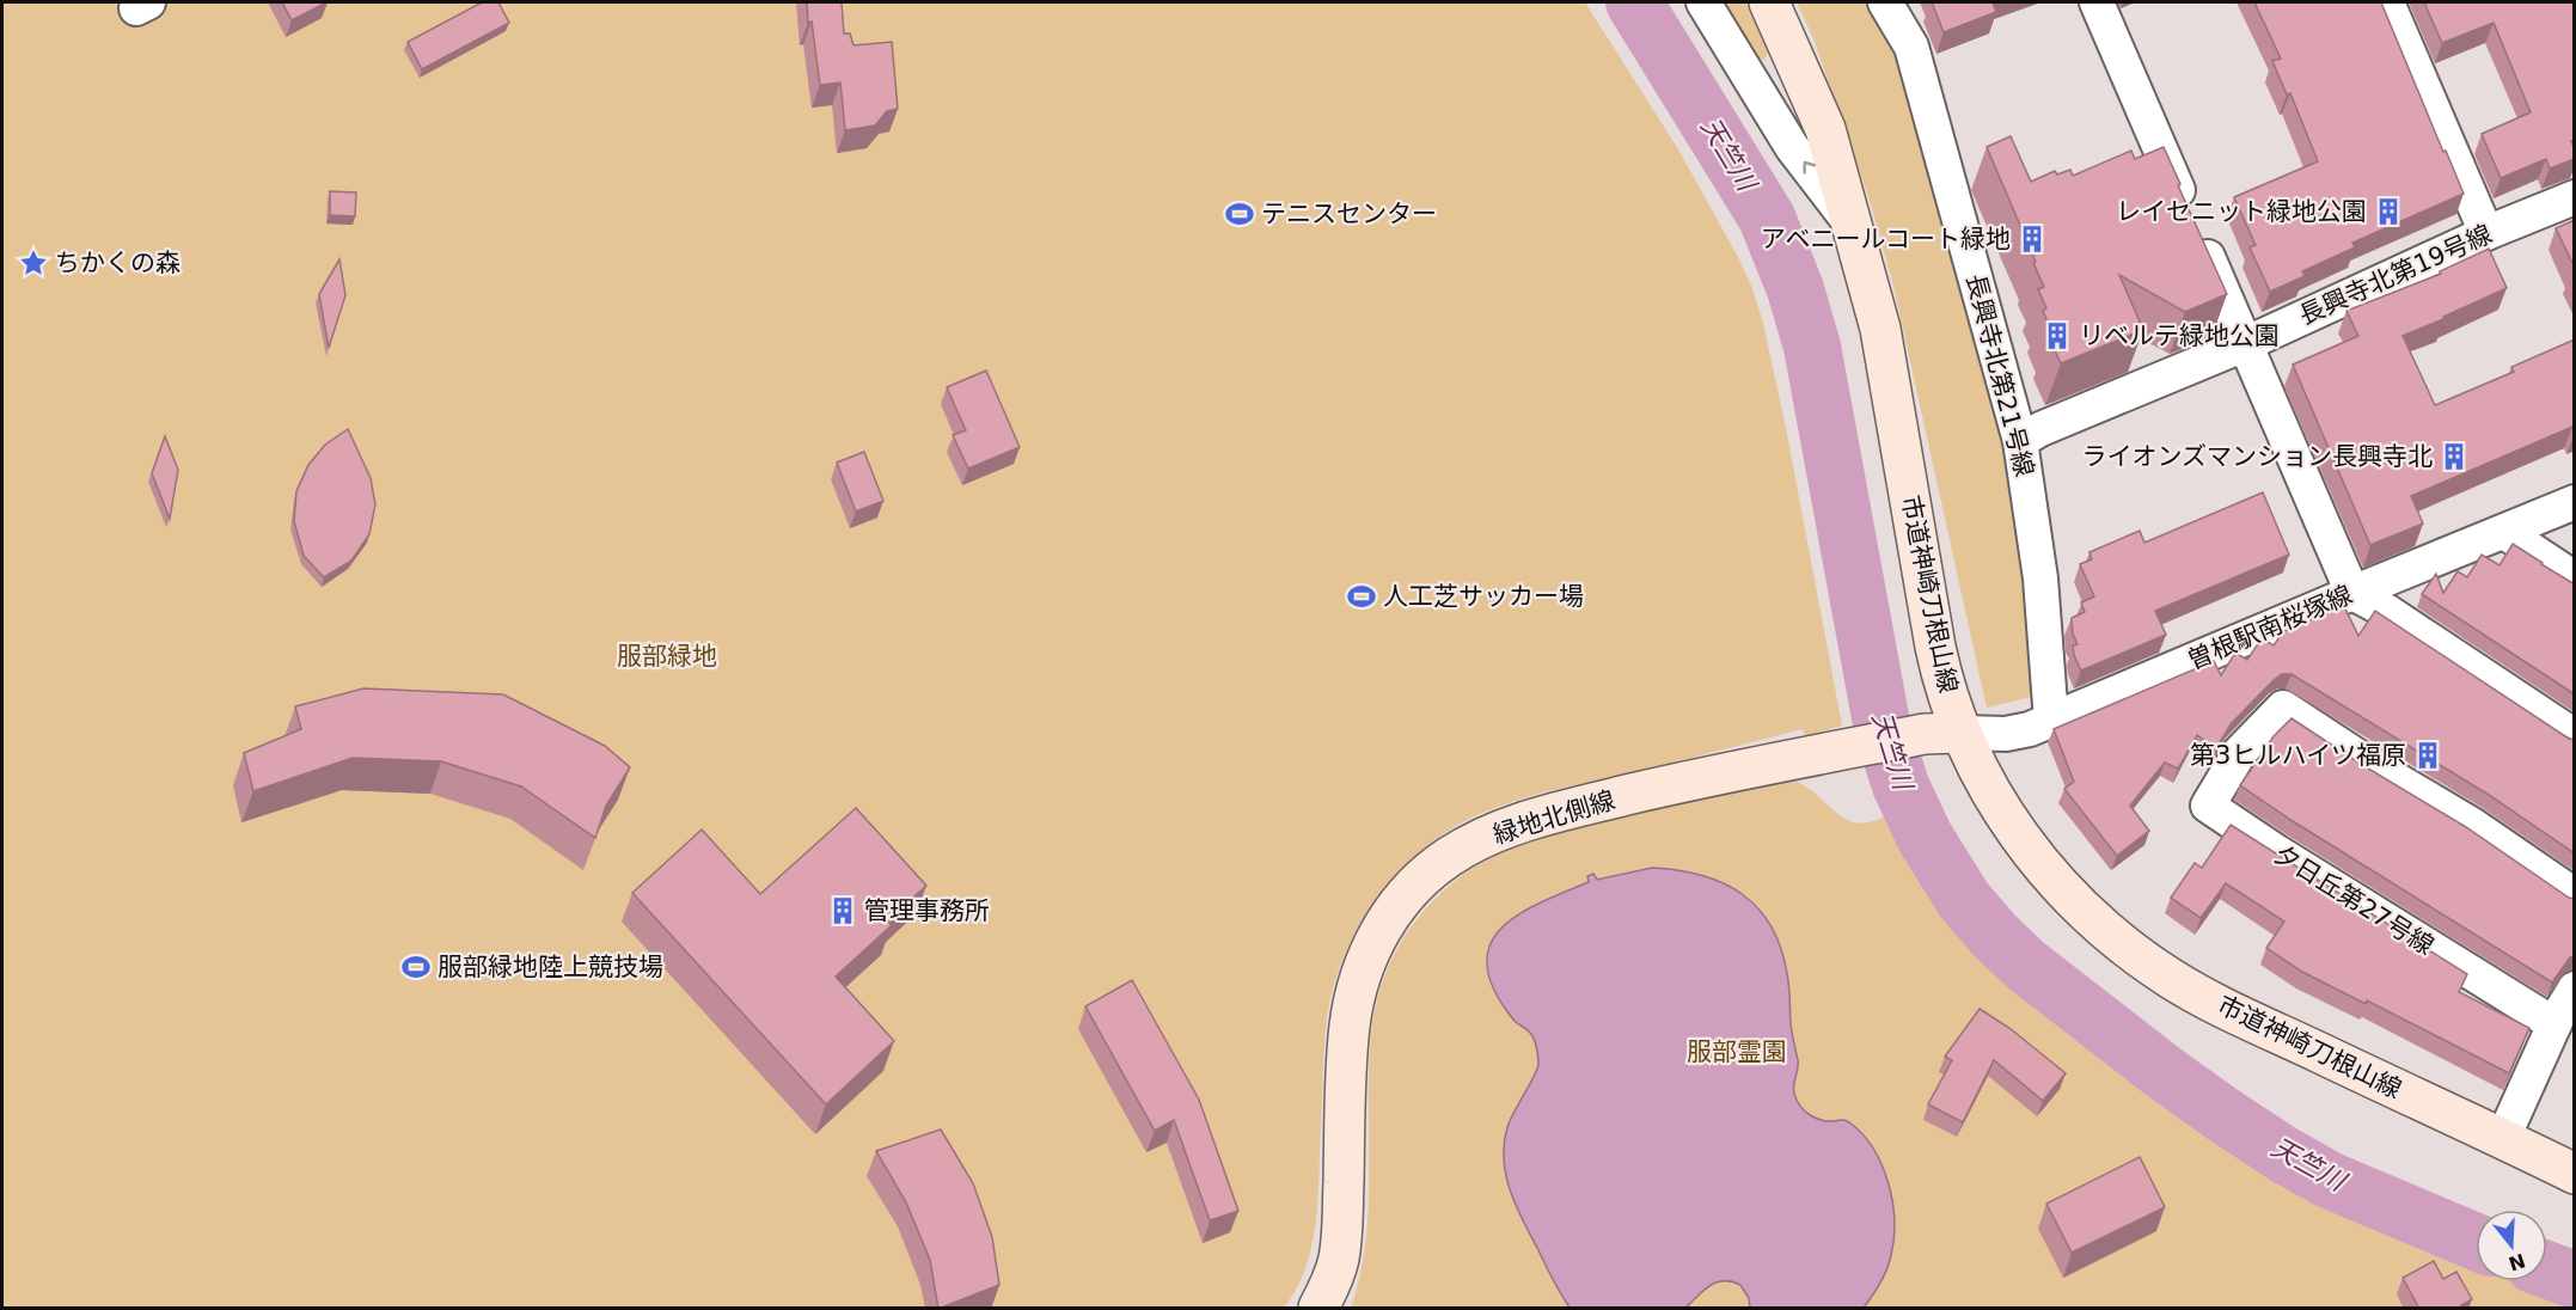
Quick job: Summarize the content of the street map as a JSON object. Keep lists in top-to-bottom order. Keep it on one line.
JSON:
{"streets":{"street":["長興寺北第19号線","長興寺北第21号線","市道神崎刀根山線","曽根駅南桜塚線","緑地北側線","夕日丘第27号線"]},"crossings":[["長興寺北第19号線","長興寺北第21号線"],["長興寺北第21号線","曽根駅南桜塚線"],["市道神崎刀根山線","曽根駅南桜塚線"],["市道神崎刀根山線","緑地北側線"],["曽根駅南桜塚線","緑地北側線"]],"water":["天竺川"],"parks":["服部緑地","服部霊園"],"places":{"building":["レイセニット緑地公園","アベニールコート緑地","リベルテ緑地公園","ライオンズマンション長興寺北","第3ヒルハイツ福原","管理事務所"],"sports":["テニスセンター","人工芝サッカー場","服部緑地陸上競技場"],"place":["ちかくの森"]},"north":"bottom"}
